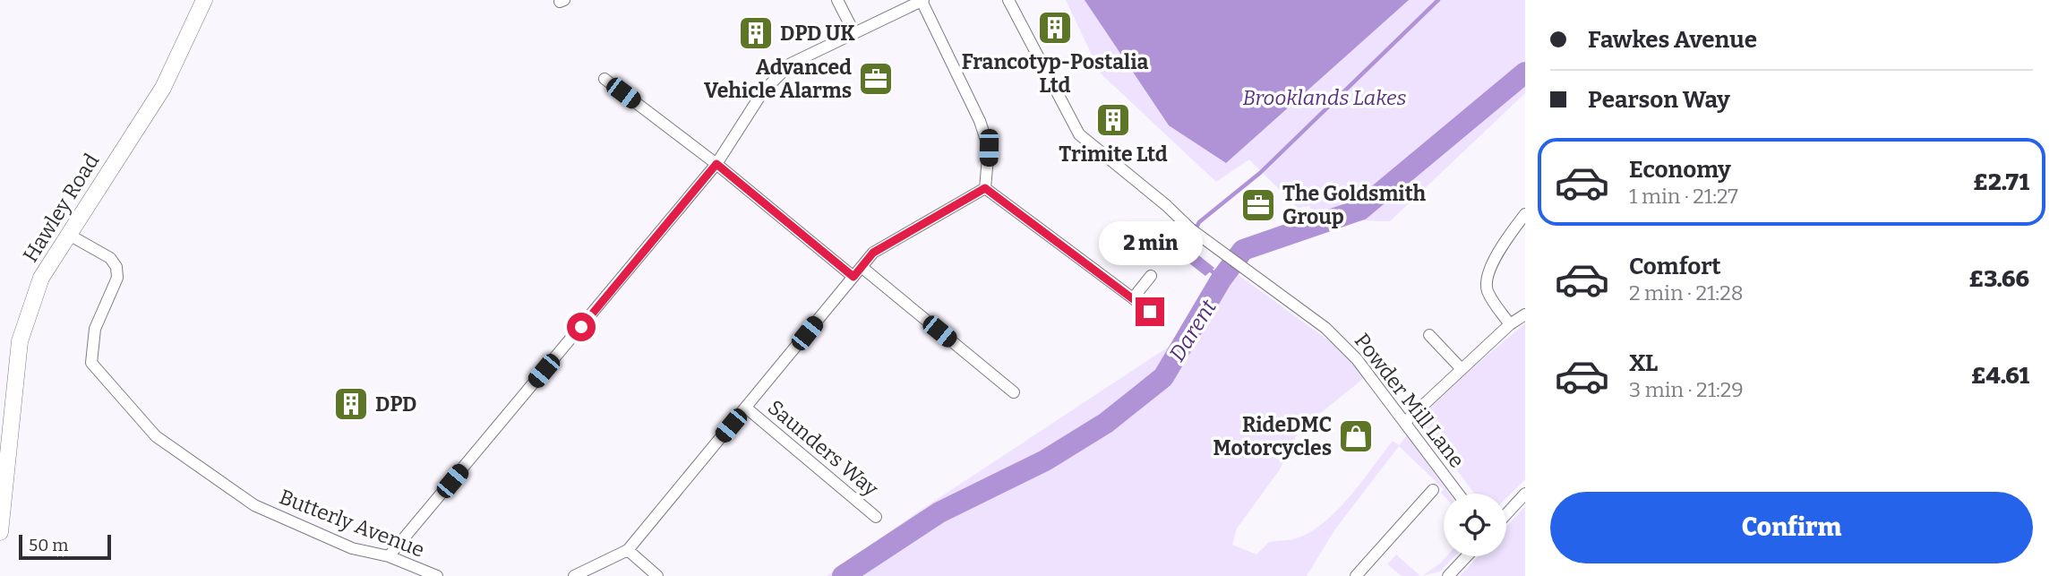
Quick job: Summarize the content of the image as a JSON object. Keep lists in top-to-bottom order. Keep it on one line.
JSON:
{"streets":{"main road":["Hawley Road"],"street":["Powder Mill Lane","Saunders Way","Butterly Avenue"]},"crossings":[["Hawley Road","Butterly Avenue"]],"water":["Darent"],"parks":["Brooklands Lakes"],"places":{"building":["Francotyp-Postalia Ltd","DPD UK","Trimite Ltd","DPD"],"office":["Advanced Vehicle Alarms","The Goldsmith Group"],"shop":["RideDMC Motorcycles"]},"scale_bar":"50 m","page":{"banner":["Fawkes Avenue","Pearson Way"],"list":[{"name":"Economy","note":"1 min · 21:27","value":"£2.71"},{"name":"Comfort","note":"2 min · 21:28","value":"£3.66"},{"name":"XL","note":"3 min · 21:29","value":"£4.61"}],"bubble":"2 min","buttons":"Confirm","scale":"50 m"}}
